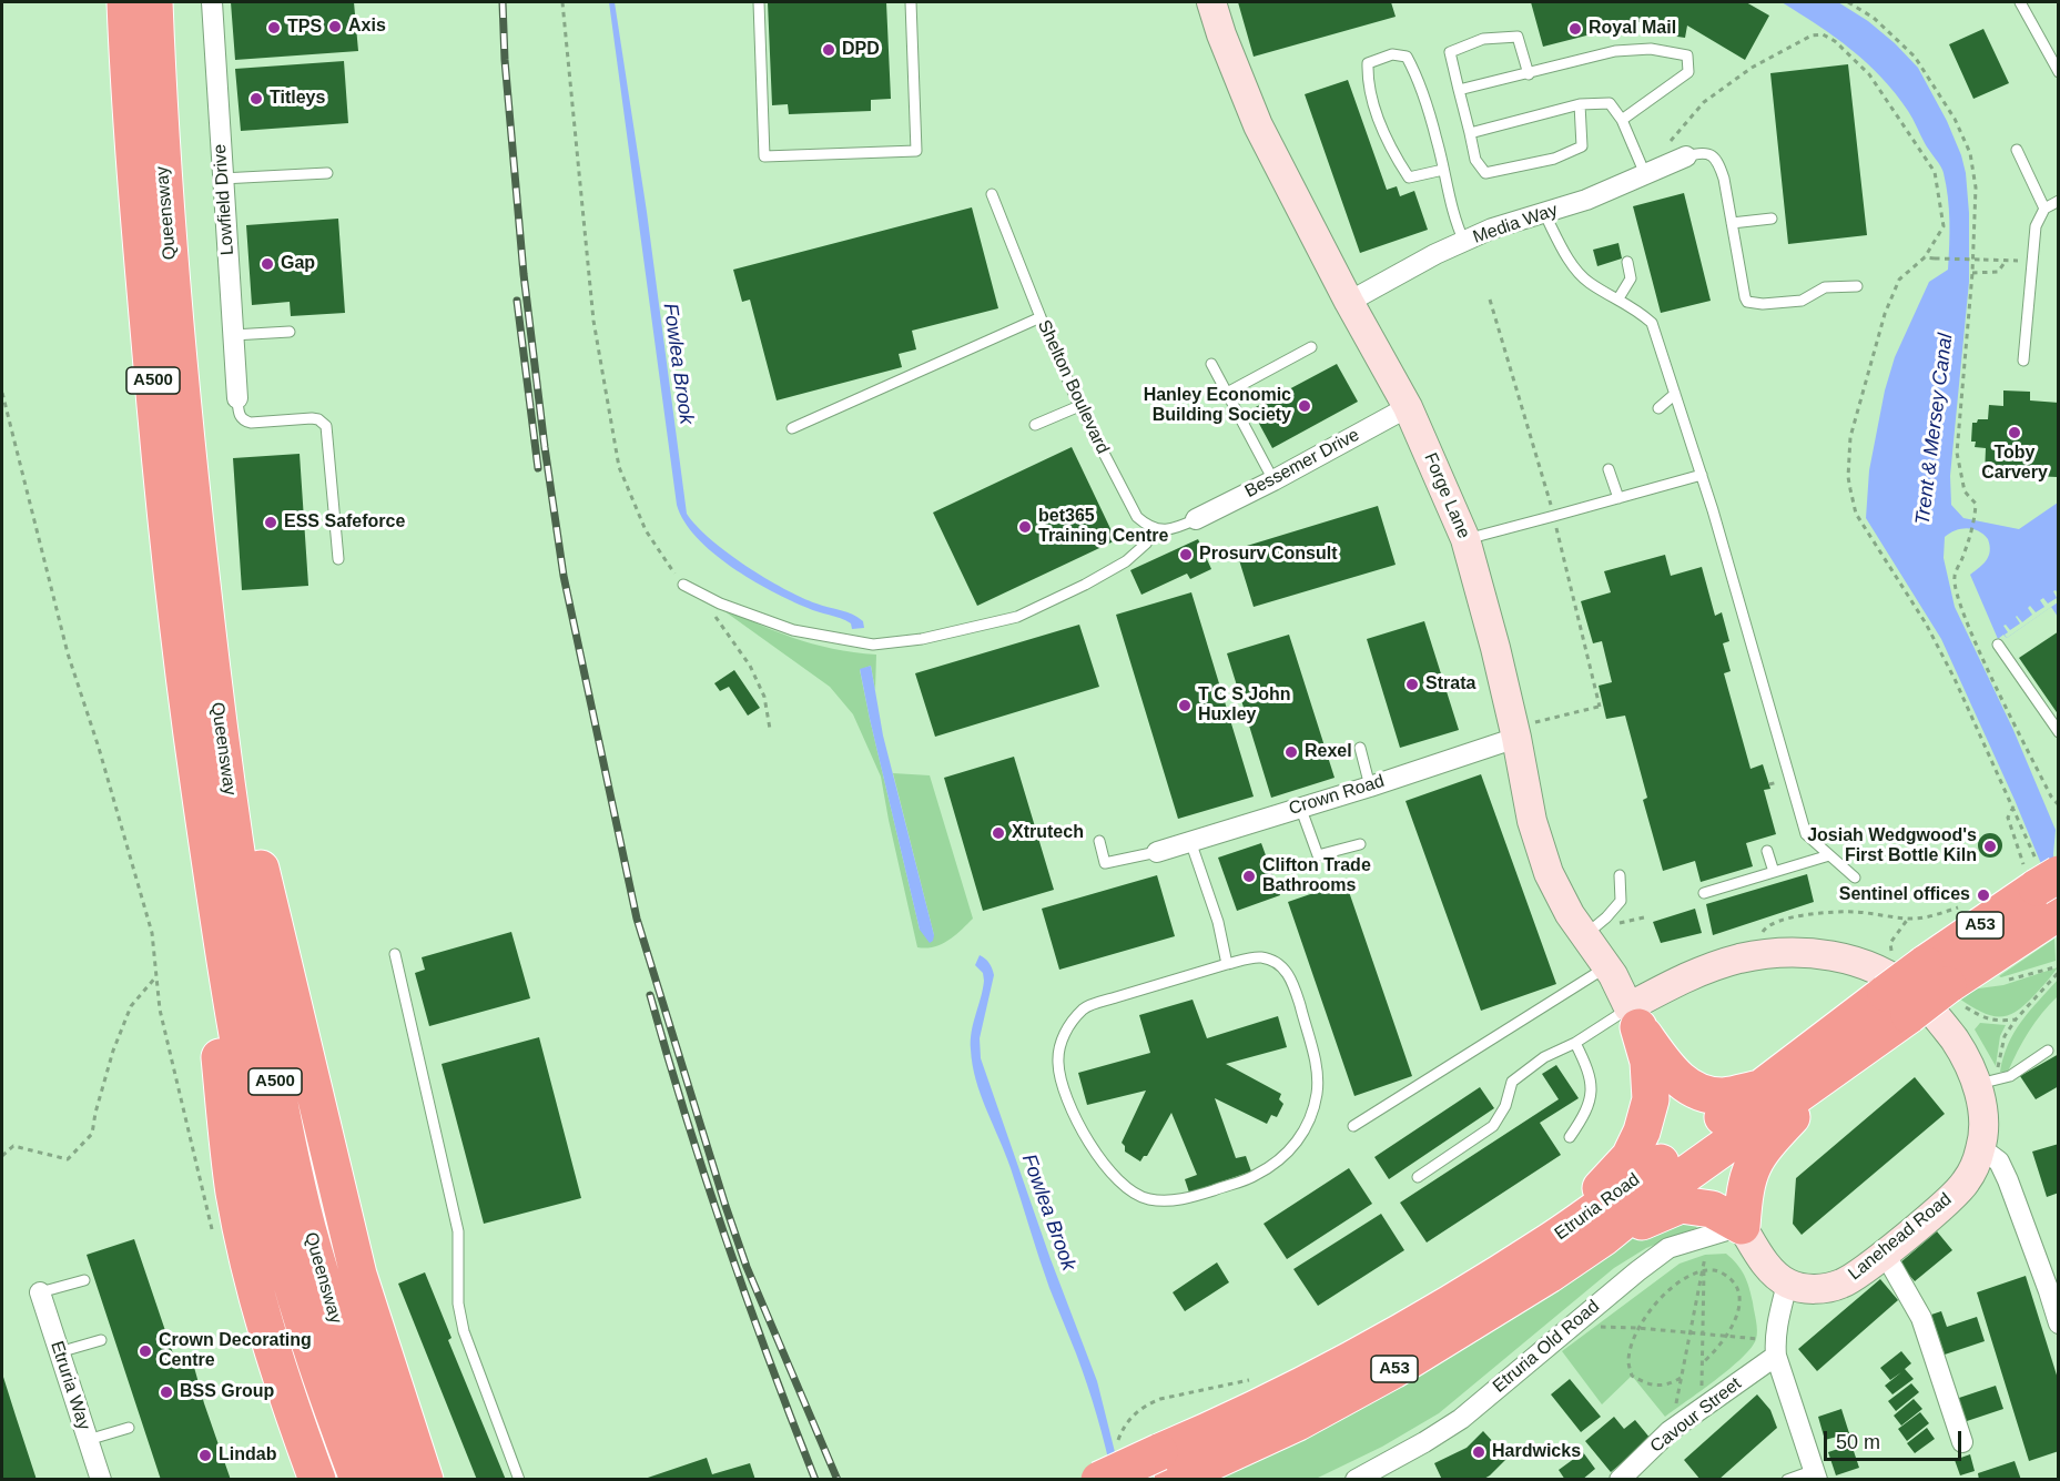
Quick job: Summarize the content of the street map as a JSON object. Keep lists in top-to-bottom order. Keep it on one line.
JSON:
{"streets":{"highway":["Queensway","A500","A53","Etruria Road"],"street":["Lowfield Drive","Media Way","Bessemer Drive","Forge Lane","Crown Road","Lanehead Road","Etruria Old Road","Etruria Way","Cavour Street"],"lane":["Shelton Boulevard"]},"crossings":[["Media Way","Forge Lane"],["Bessemer Drive","Forge Lane"],["Forge Lane","Crown Road"],["Forge Lane","Lanehead Road"]],"water":["Fowlea Brook","Trent & Mersey Canal"],"places":["Axis","TPS","Royal Mail","DPD","Titleys","Gap","Hanley Economic Building Society","Toby Carvery","ESS Safeforce","bet365 Training Centre","Prosurv Consult","Strata","T C S John Huxley","Rexel","Xtrutech","Josiah Wedgwood's First Bottle Kiln","Clifton Trade Bathrooms","Sentinel offices","Crown Decorating Centre","BSS Group","Hardwicks","Lindab"],"scale_bar":"50 m"}
